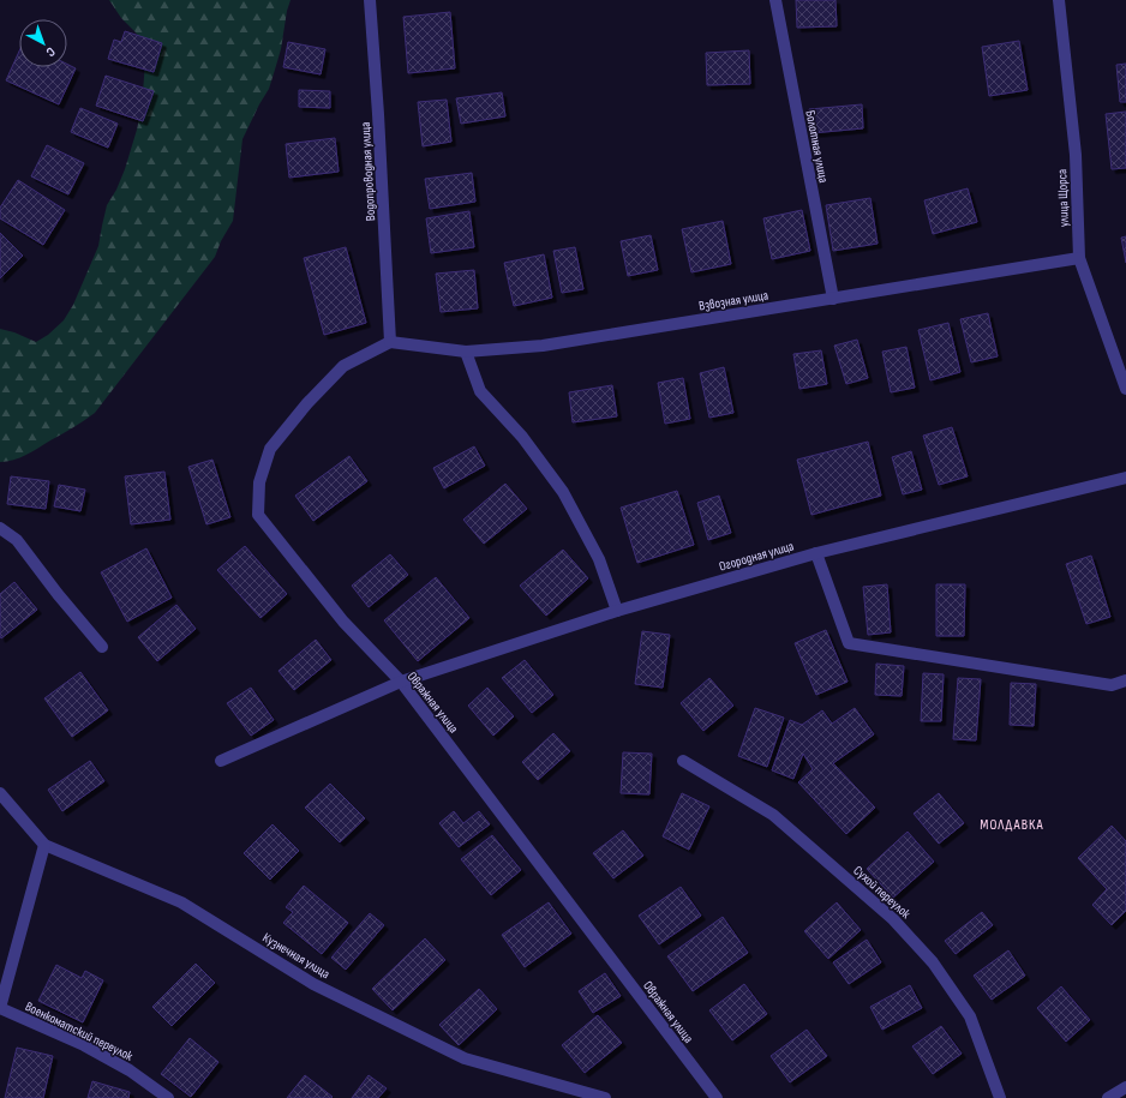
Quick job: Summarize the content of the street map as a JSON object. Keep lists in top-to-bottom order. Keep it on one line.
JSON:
{"streets":{"street":["Болотная улица","Водопроводная улица","улица Щорса","Взвозная улица","Огородная улица","Овражная улица","Сухой переулок","Кузнечная улица","Военкоматский переулок"]},"crossings":[["Болотная улица","Взвозная улица"],["Водопроводная улица","Взвозная улица"],["Водопроводная улица","Овражная улица"],["улица Щорса","Взвозная улица"],["Взвозная улица","Овражная улица"],["Огородная улица","Овражная улица"]],"districts":["МОЛДАВКА"],"north":"bottom right"}
